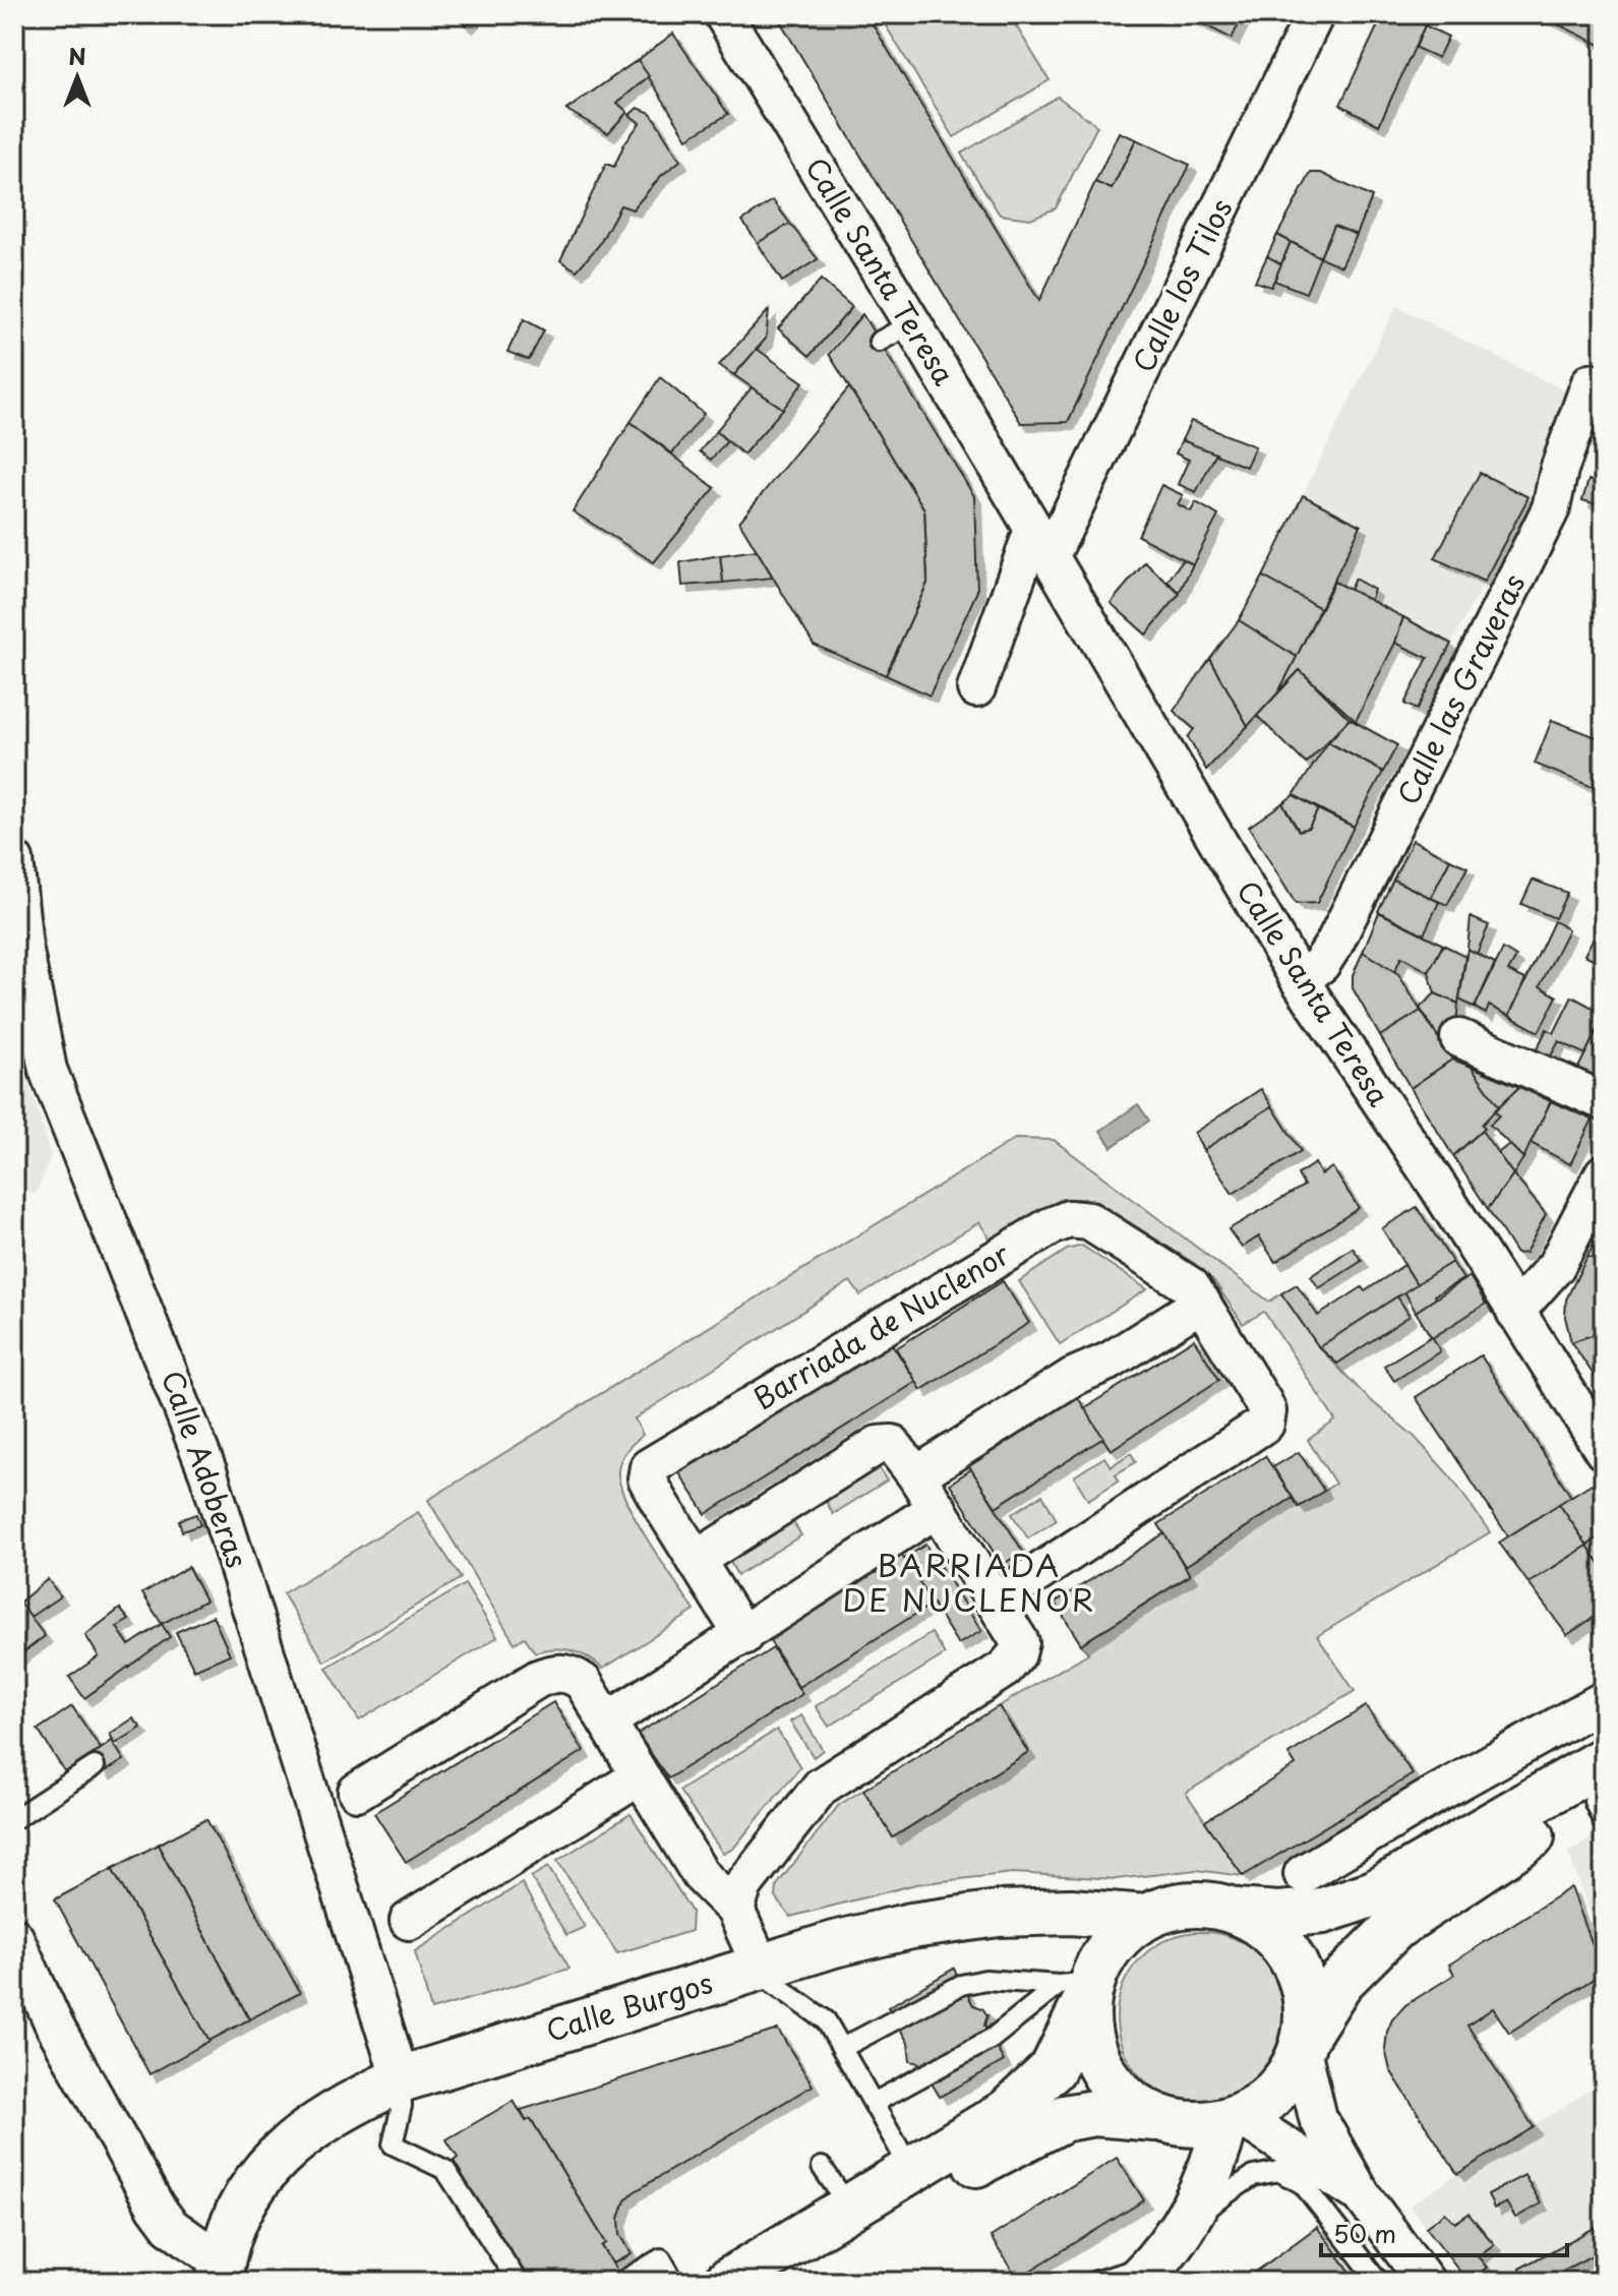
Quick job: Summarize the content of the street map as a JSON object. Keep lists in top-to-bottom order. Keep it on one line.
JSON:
{"streets":{"main road":["Calle Burgos"],"street":["Calle Santa Teresa","Calle los Tilos","Calle las Graveras","Barriada de Nuclenor","Calle Adoberas"]},"crossings":[["Calle Santa Teresa","Calle los Tilos"],["Calle Santa Teresa","Calle las Graveras"],["Calle Adoberas","Calle Burgos"]],"districts":["BARRIADA DE NUCLENOR"],"scale_bar":"50 m","north":"top"}
